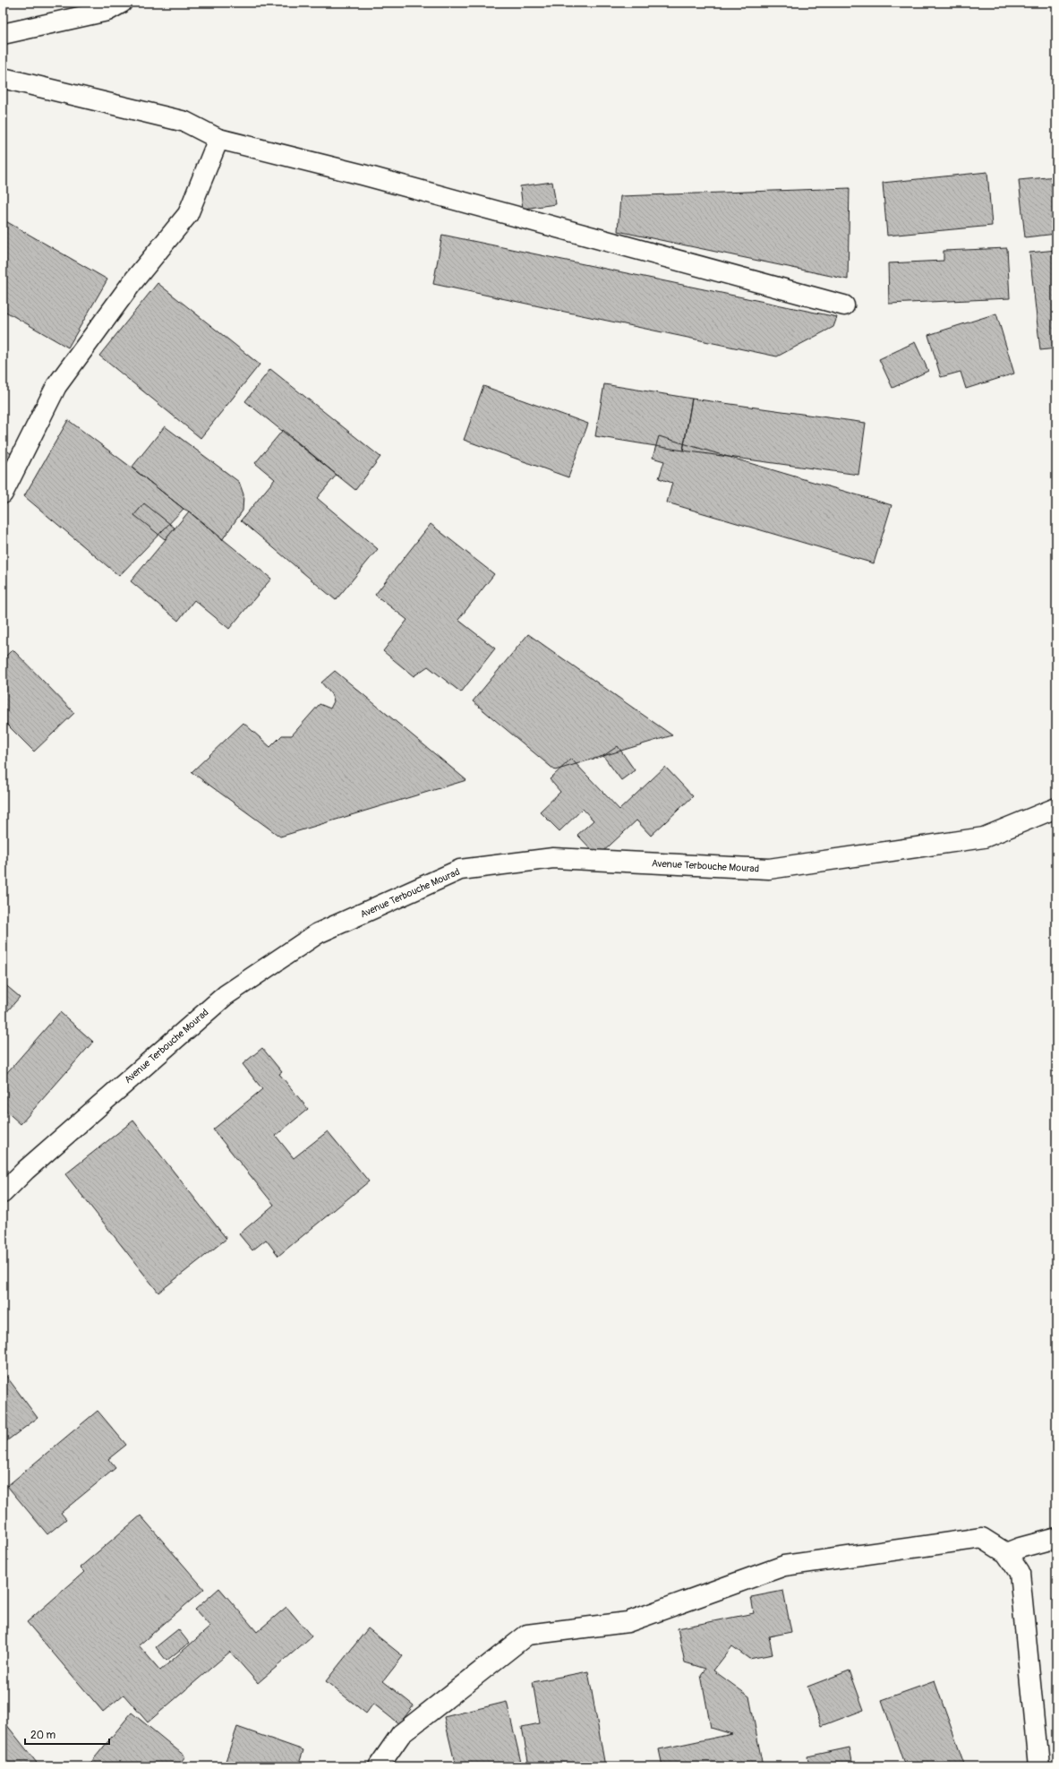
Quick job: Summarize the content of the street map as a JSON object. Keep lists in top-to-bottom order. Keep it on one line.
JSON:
{"streets":{"street":["Avenue Terbouche Mourad"]},"scale_bar":"20 m"}
